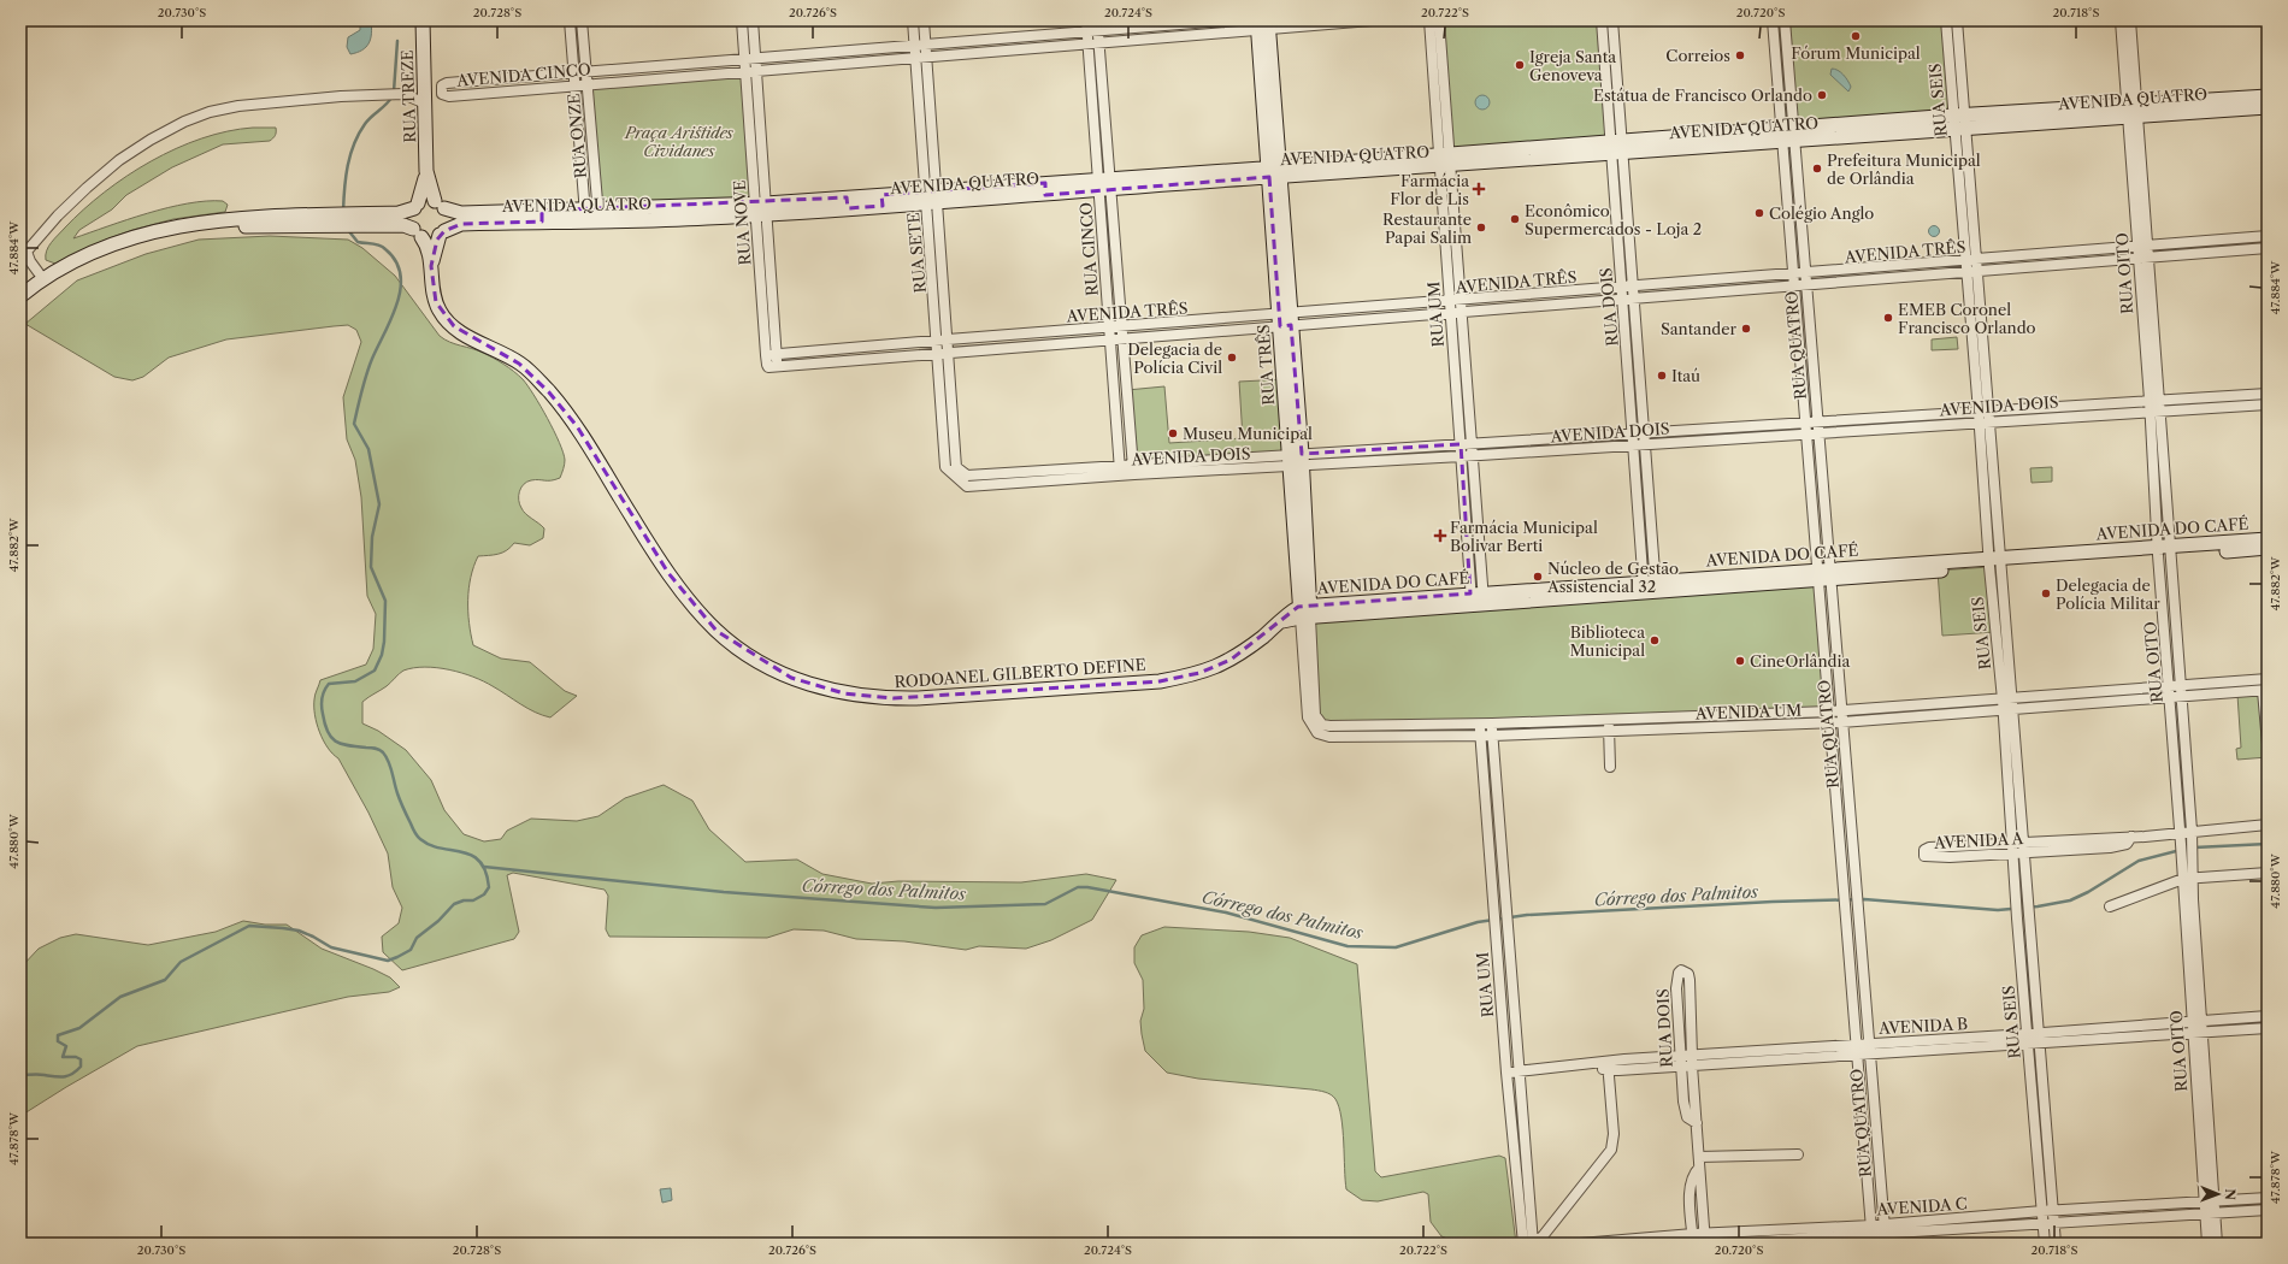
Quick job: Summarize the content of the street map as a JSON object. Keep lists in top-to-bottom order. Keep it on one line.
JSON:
{"streets":{"main road":["RUA TREZE","AVENIDA QUATRO","RUA TRÊS","AVENIDA DO CAFÉ","RODOANEL GILBERTO DEFINE"],"street":["AVENIDA CINCO","RUA SEIS","RUA ONZE","RUA NOVE","RUA CINCO","AVENIDA TRÊS","RUA SETE","RUA OITO","RUA DOIS","RUA UM","RUA QUATRO","AVENIDA DOIS","AVENIDA UM","AVENIDA A","AVENIDA B","AVENIDA C"]},"crossings":[["AVENIDA CINCO","RUA ONZE"],["AVENIDA CINCO","RUA NOVE"],["AVENIDA CINCO","RUA CINCO"],["AVENIDA CINCO","RUA SETE"],["AVENIDA CINCO","RUA TRÊS"],["RUA TREZE","AVENIDA QUATRO"],["RUA TREZE","RODOANEL GILBERTO DEFINE"],["AVENIDA QUATRO","RUA SEIS"],["AVENIDA QUATRO","RUA ONZE"],["AVENIDA QUATRO","RUA NOVE"],["AVENIDA QUATRO","RUA CINCO"],["AVENIDA QUATRO","RUA SETE"],["AVENIDA QUATRO","RUA OITO"],["AVENIDA QUATRO","RUA DOIS"],["AVENIDA QUATRO","RUA UM"],["AVENIDA QUATRO","RUA QUATRO"],["AVENIDA QUATRO","RUA TRÊS"],["AVENIDA QUATRO","RODOANEL GILBERTO DEFINE"],["RUA SEIS","AVENIDA TRÊS"],["RUA SEIS","AVENIDA DOIS"],["RUA SEIS","AVENIDA DO CAFÉ"],["RUA SEIS","AVENIDA UM"],["RUA SEIS","AVENIDA A"],["RUA SEIS","AVENIDA B"],["RUA SEIS","AVENIDA C"],["RUA NOVE","AVENIDA TRÊS"],["RUA CINCO","AVENIDA TRÊS"],["RUA CINCO","AVENIDA DOIS"],["AVENIDA TRÊS","RUA SETE"],["AVENIDA TRÊS","RUA OITO"],["AVENIDA TRÊS","RUA DOIS"],["AVENIDA TRÊS","RUA UM"],["AVENIDA TRÊS","RUA QUATRO"],["AVENIDA TRÊS","RUA TRÊS"],["RUA SETE","AVENIDA DOIS"],["RUA OITO","AVENIDA DOIS"],["RUA OITO","AVENIDA DO CAFÉ"],["RUA OITO","AVENIDA UM"],["RUA OITO","AVENIDA A"],["RUA OITO","AVENIDA B"],["RUA OITO","AVENIDA C"],["RUA DOIS","AVENIDA DOIS"],["RUA DOIS","AVENIDA DO CAFÉ"],["RUA DOIS","AVENIDA B"],["RUA DOIS","AVENIDA C"],["RUA UM","AVENIDA DOIS"],["RUA UM","AVENIDA DO CAFÉ"],["RUA UM","AVENIDA UM"],["RUA UM","AVENIDA B"],["RUA QUATRO","AVENIDA DOIS"],["RUA QUATRO","AVENIDA DO CAFÉ"],["RUA QUATRO","AVENIDA UM"],["RUA QUATRO","AVENIDA B"],["RUA QUATRO","AVENIDA C"],["RUA TRÊS","AVENIDA DOIS"],["RUA TRÊS","AVENIDA DO CAFÉ"],["RUA TRÊS","RODOANEL GILBERTO DEFINE"],["RUA TRÊS","AVENIDA UM"],["AVENIDA DO CAFÉ","RODOANEL GILBERTO DEFINE"]],"water":["Córrego dos Palmitos"],"parks":["Praça Aristides Cividanes"],"places":{"other":["Fórum Municipal","Correios","Igreja Santa Genoveva","Estátua de Francisco Orlando","Prefeitura Municipal de Orlândia","Colégio Anglo","Econômico Supermercados - Loja 2","Restaurante Papai Salim","EMEB Coronel Francisco Orlando","Santander","Delegacia de Polícia Civil","Itaú","Museu Municipal","Núcleo de Gestão Assistencial 32","Delegacia de Polícia Militar","Biblioteca Municipal","CineOrlândia"],"health":["Farmácia Flor de Lis","Farmácia Municipal Bolivar Berti"]},"north":"right","coordinates":["20.730°S","20.728°S","20.726°S","20.724°S","20.722°S","20.720°S","20.718°S","47.884°W","47.882°W","47.880°W","47.878°W"]}
